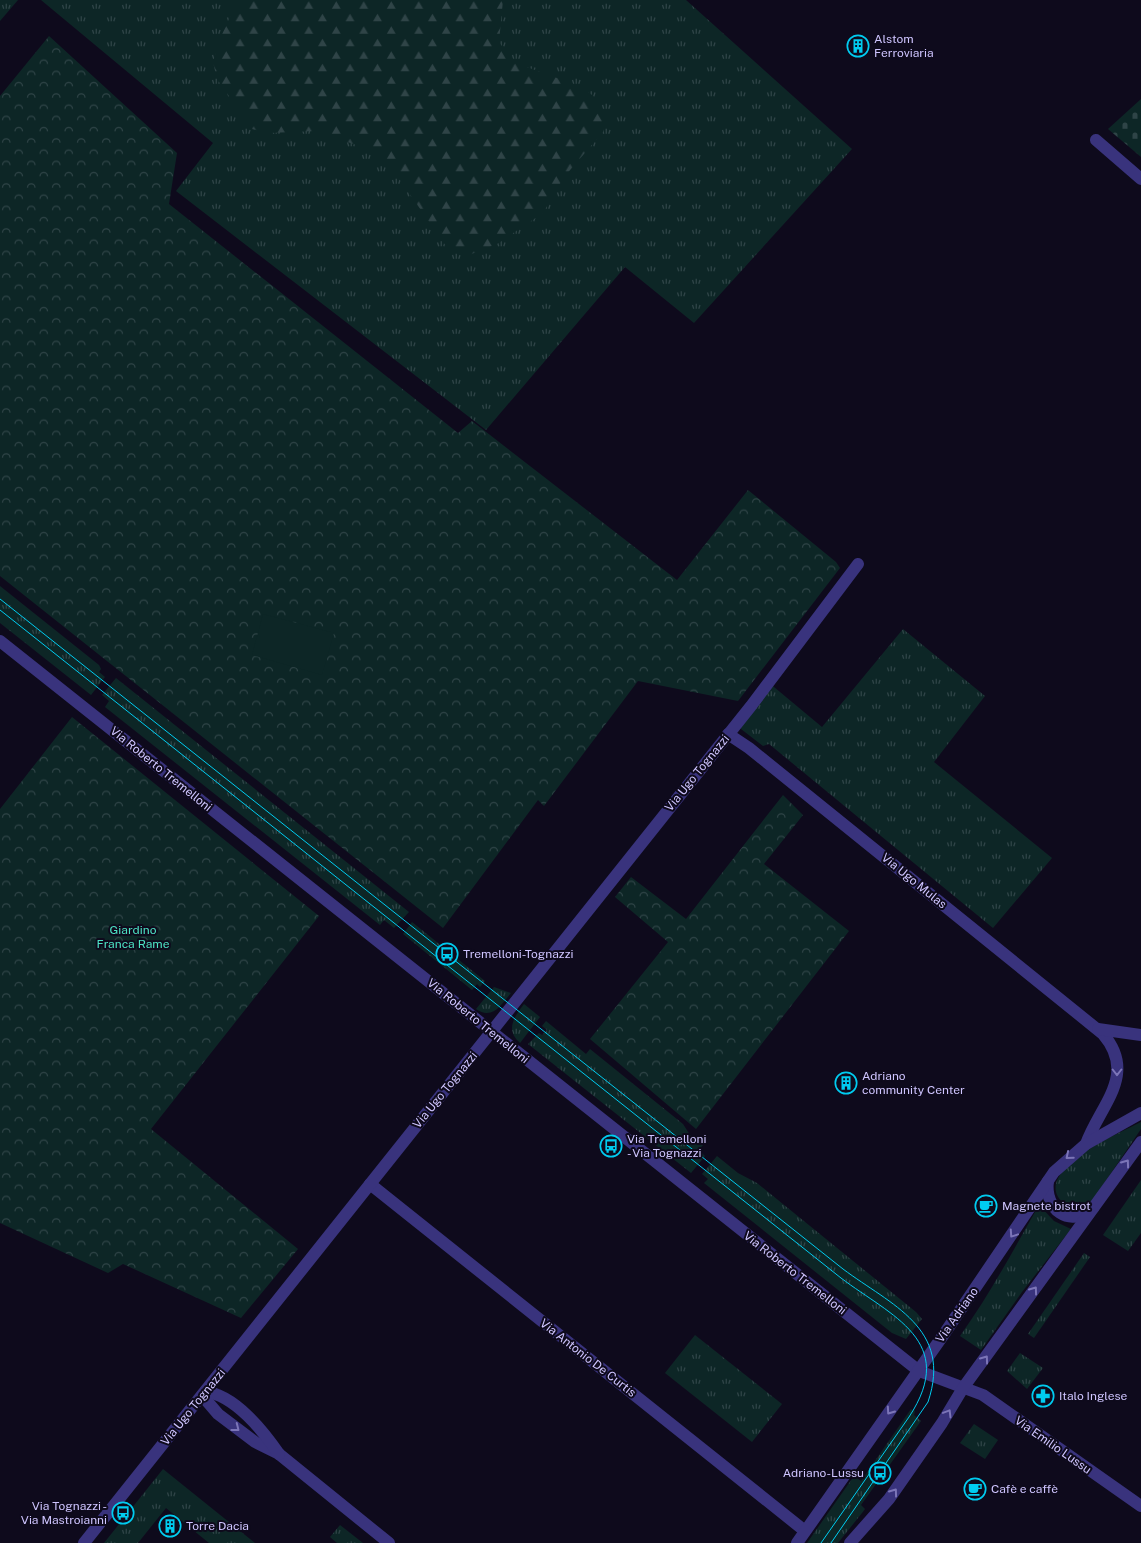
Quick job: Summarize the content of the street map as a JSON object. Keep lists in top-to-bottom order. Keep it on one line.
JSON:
{"streets":{"street":["Via Roberto Tremelloni","Via Ugo Tognazzi","Via Ugo Mulas","Via Adriano","Via Antonio De Curtis","Via Emilio Lussu"]},"crossings":[["Via Roberto Tremelloni","Via Ugo Tognazzi"],["Via Roberto Tremelloni","Via Adriano"],["Via Roberto Tremelloni","Via Emilio Lussu"],["Via Ugo Tognazzi","Via Ugo Mulas"],["Via Ugo Tognazzi","Via Antonio De Curtis"],["Via Ugo Mulas","Via Adriano"],["Via Adriano","Via Antonio De Curtis"]],"parks":["Giardino Franca Rame"],"places":{"building":["Alstom Ferroviaria","Adriano community Center","Torre Dacia"],"bus stop":["Tremelloni-Tognazzi","Via Tremelloni - Via Tognazzi","Adriano-Lussu","Via Tognazzi - Via Mastroianni"],"cafe":["Magnete bistrot","Cafè e caffè"],"pharmacy":["Italo Inglese"]}}
